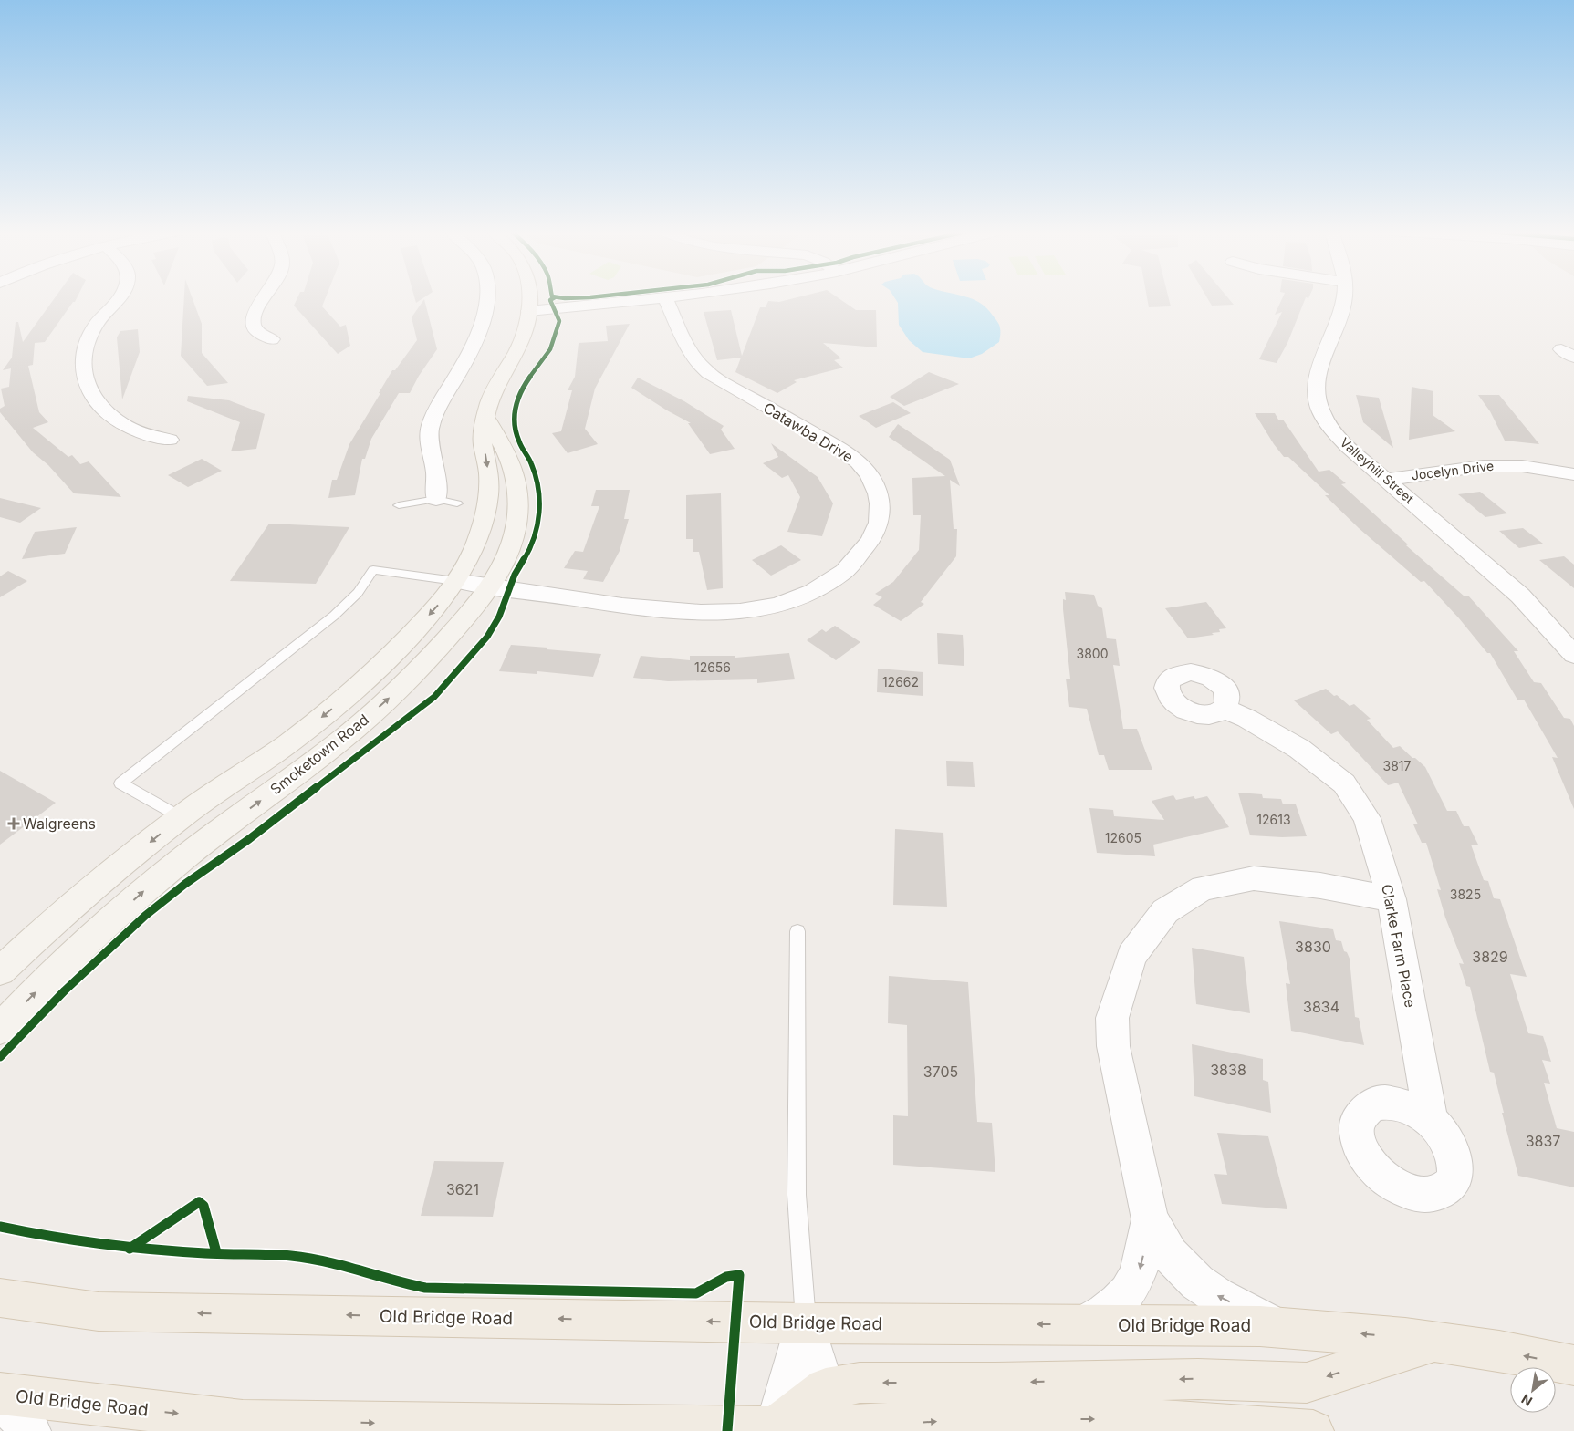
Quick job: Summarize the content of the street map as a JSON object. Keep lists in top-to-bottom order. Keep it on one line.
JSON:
{"streets":{"main road":["Smoketown Road","Old Bridge Road"],"street":["Catawba Drive","Valleyhill Street","Jocelyn Drive","Clarke Farm Place"]},"crossings":[["Catawba Drive","Smoketown Road"],["Valleyhill Street","Jocelyn Drive"]],"places":{"health":["Walgreens"]},"house_numbers":["3800","12656","12662","3817","12613","12605","3825","3830","3829","3834","3838","3705","3837","3621"],"north":"bottom left"}
